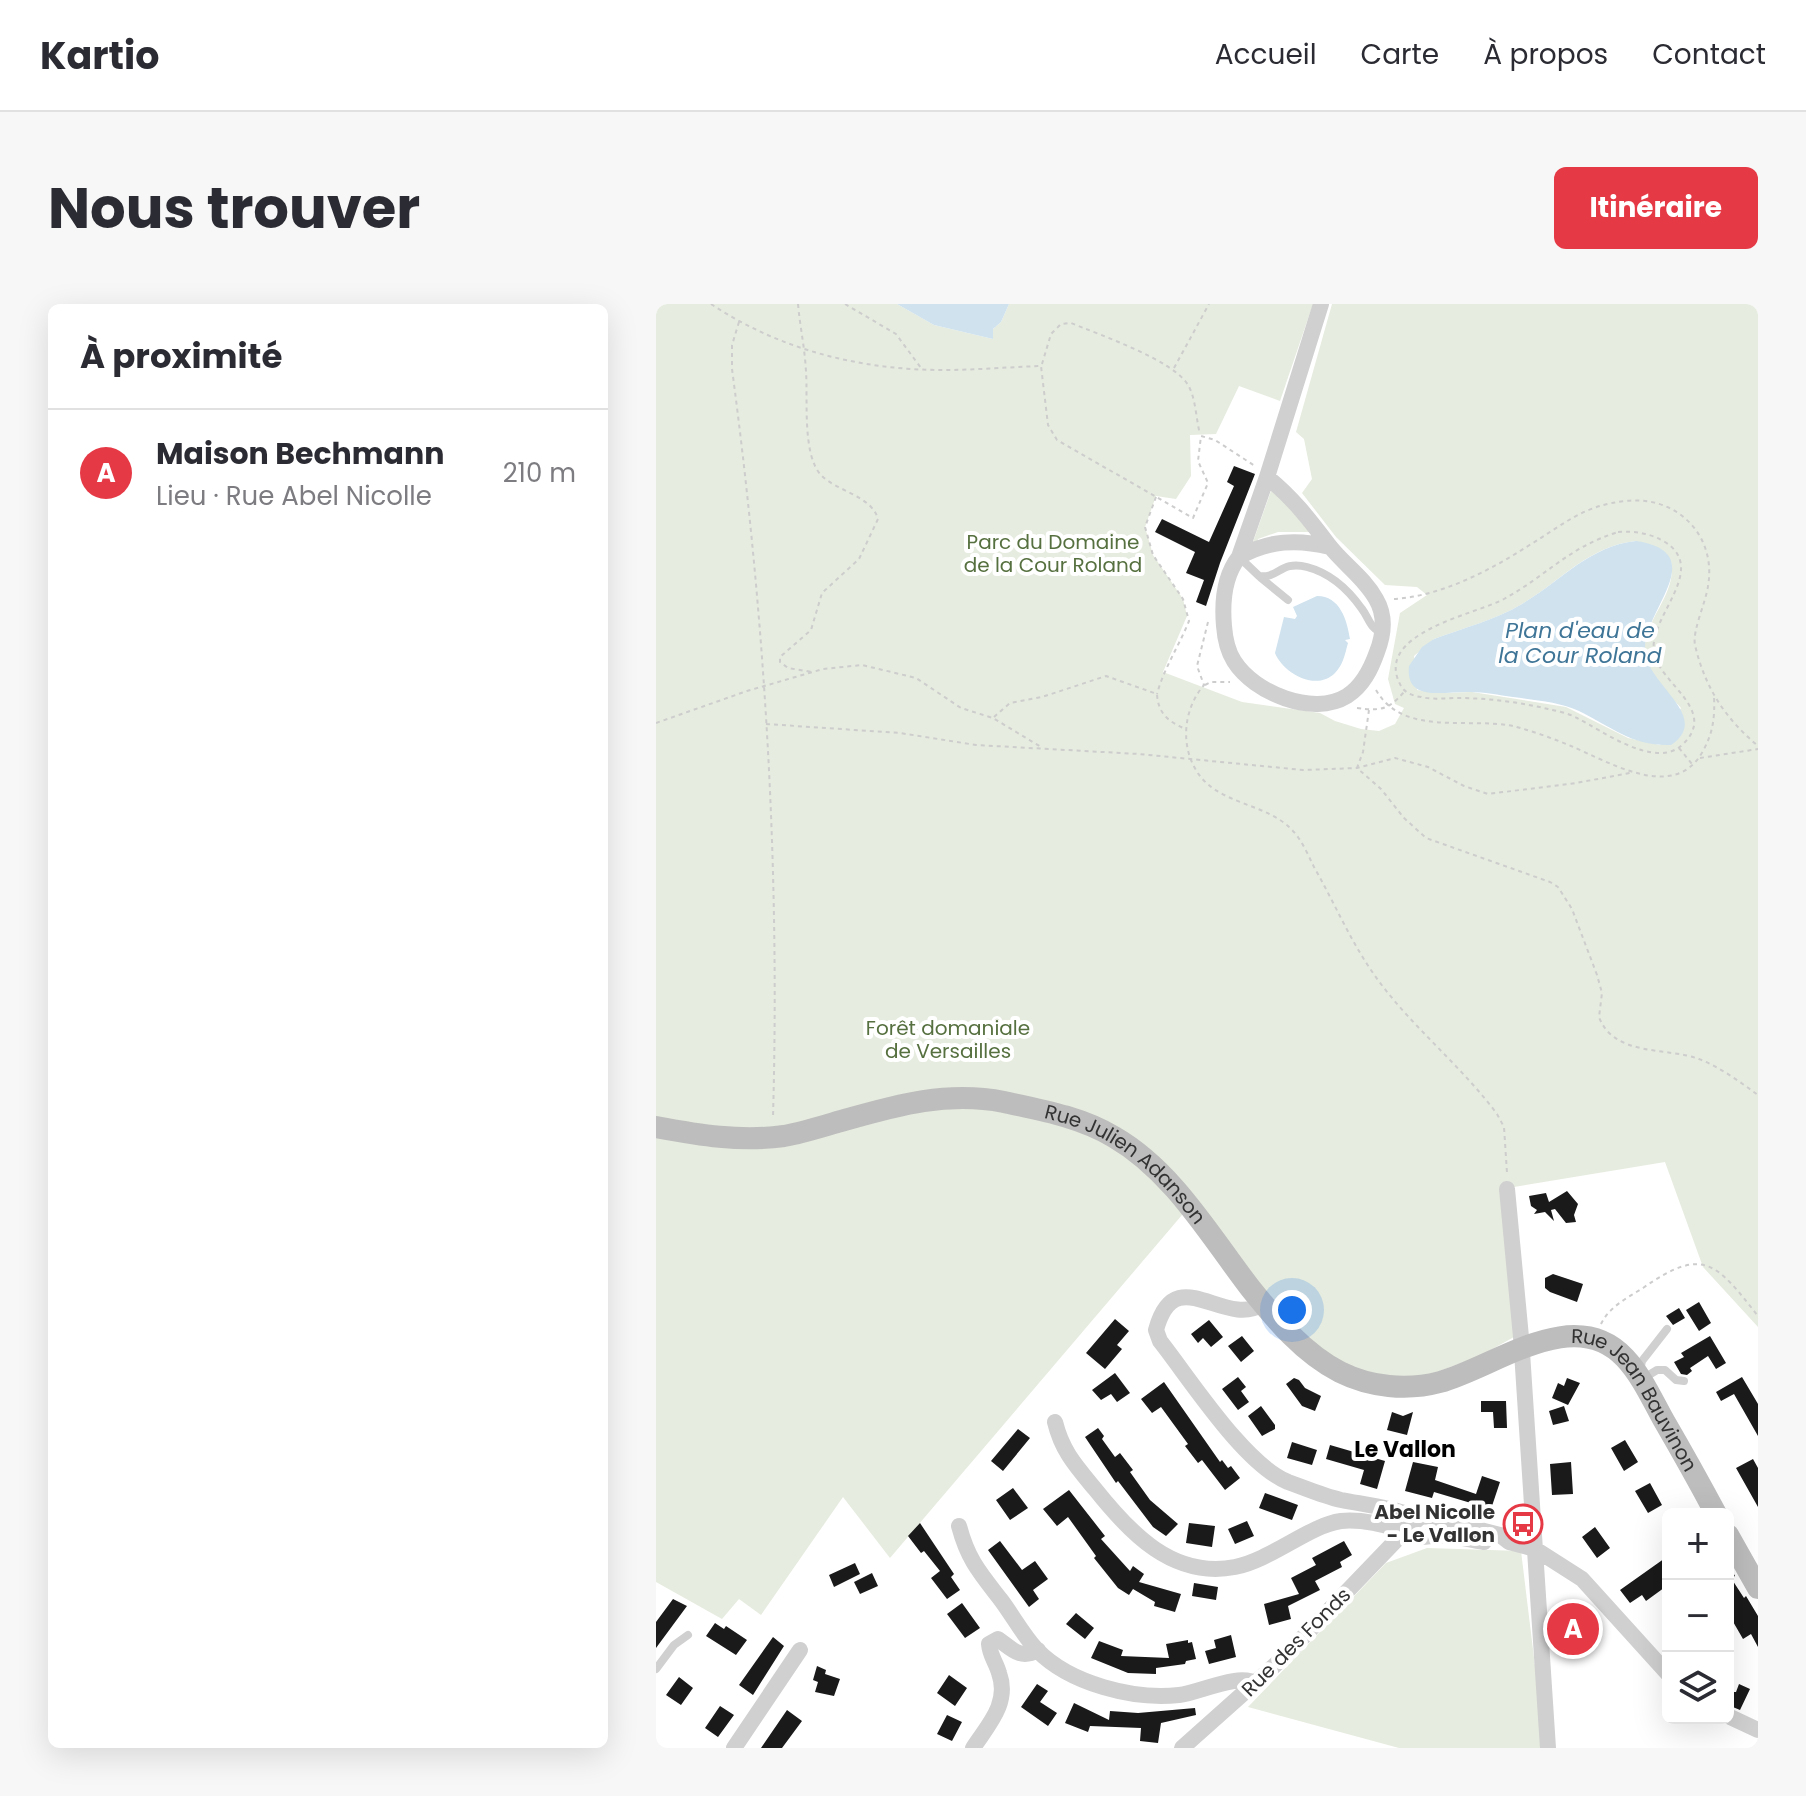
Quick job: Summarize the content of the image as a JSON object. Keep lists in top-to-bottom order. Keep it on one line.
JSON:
{"streets":{"main road":["Rue Julien Adanson","Rue Jean Bauvinon"],"street":["Rue des Fonds"]},"crossings":[["Rue Julien Adanson","Rue Jean Bauvinon"]],"districts":["Le Vallon"],"water":["Plan d'eau de la Cour Roland"],"parks":["Parc du Domaine de la Cour Roland","Forêt domaniale de Versailles"],"places":{"bus stop":["Abel Nicolle - Le Vallon"]},"page":{"header":"Kartio","nav":["Accueil","Carte","À propos","Contact"],"title":"Nous trouver","buttons":"Itinéraire","heading":"À proximité","list":[{"mark":"A","name":"Maison Bechmann","note":"Lieu · Rue Abel Nicolle","value":"210 m"}],"map_buttons":["+","−"],"pins":"A"}}
